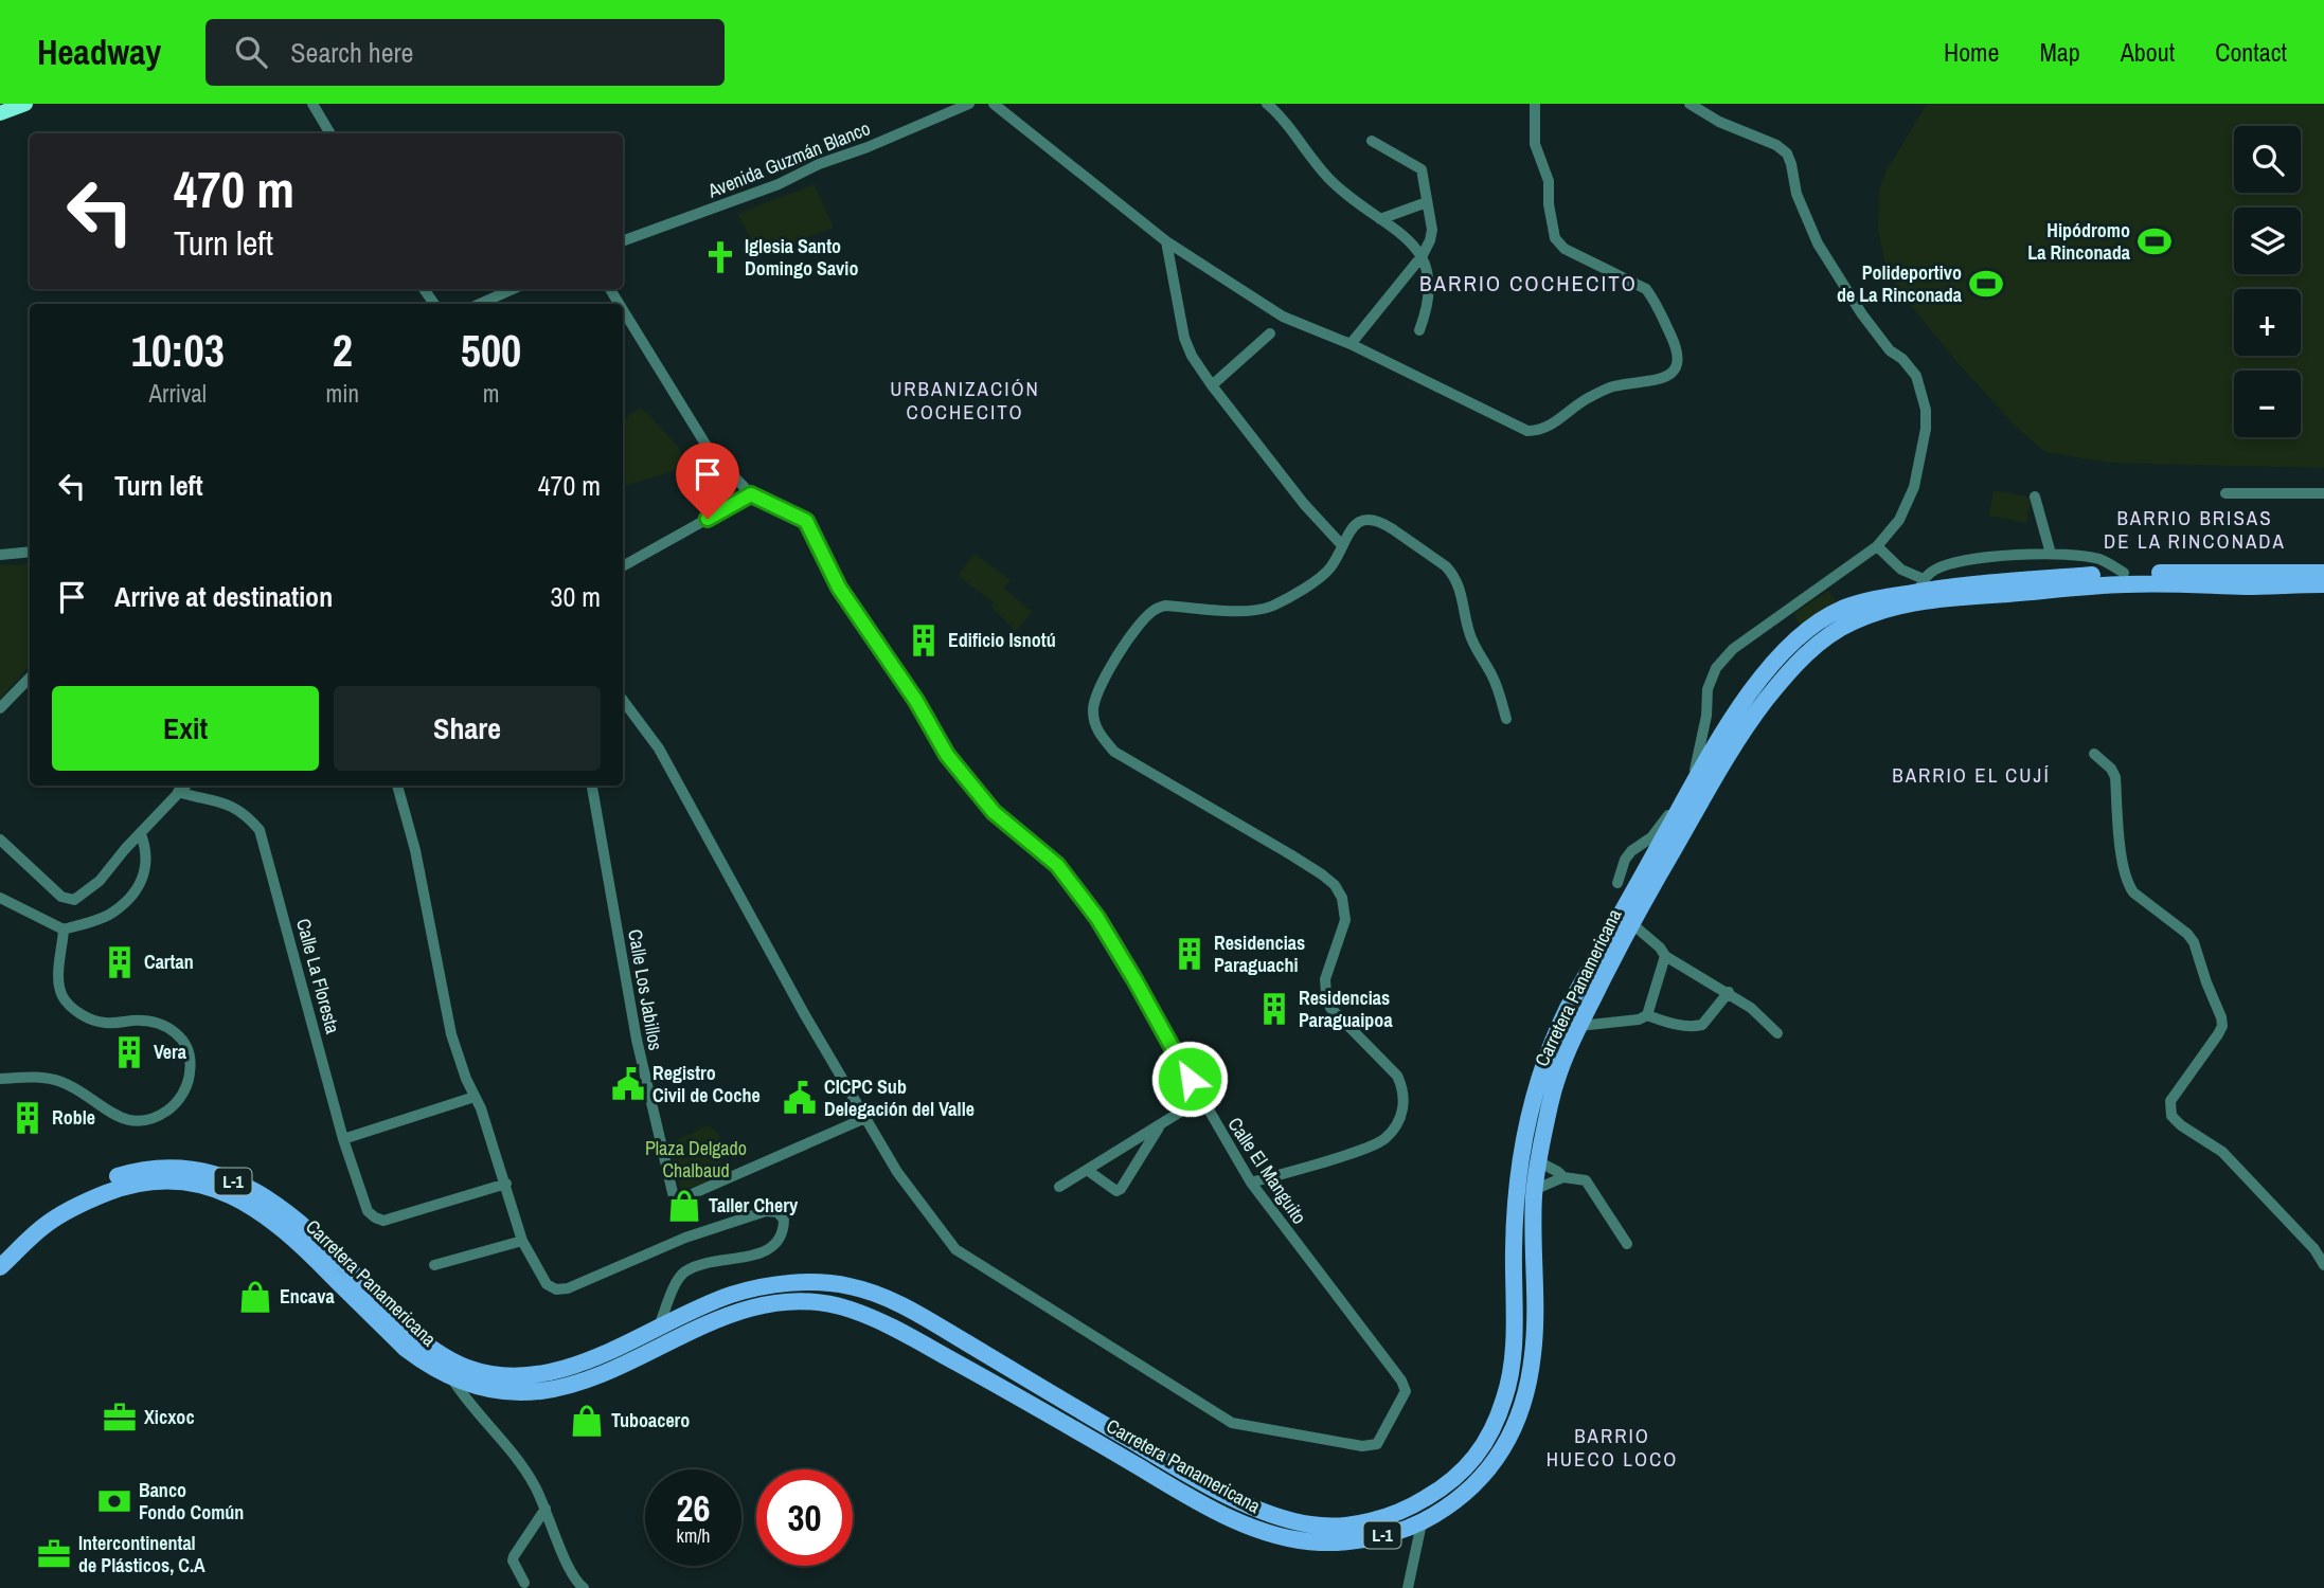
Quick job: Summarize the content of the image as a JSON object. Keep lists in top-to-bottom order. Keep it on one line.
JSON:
{"streets":{"main road":["Carretera Panamericana","L-1"],"street":["Avenida Guzmán Blanco","Calle La Floresta","Calle Los Jabillos","Calle El Manguito"]},"crossings":[["Calle Los Jabillos","Calle El Manguito"]],"districts":["BARRIO COCHECITO","URBANIZACIÓN COCHECITO","BARRIO BRISAS DE LA RINCONADA","BARRIO EL CUJÍ","BARRIO HUECO LOCO"],"parks":["Plaza Delgado Chalbaud"],"places":{"sports":["Hipódromo La Rinconada","Polideportivo de La Rinconada"],"church":["Iglesia Santo Domingo Savio"],"building":["Edificio Isnotú","Residencias Paraguachi","Cartan","Residencias Paraguaipoa","Vera","Roble"],"public building":["Registro Civil de Coche","CICPC Sub Delegación del Valle"],"shop":["Taller Chery","Encava","Tuboacero"],"office":["Xicxoc","Intercontinental de Plásticos, C.A"],"bank":["Banco Fondo Común"]},"page":{"header":"Headway","search":"Search here","nav":["Home","Map","About","Contact"],"map_buttons":["+","−"],"turn":["470 m","Turn left"],"eta":["10:03","Arrival","2","min","500","m"],"list":[{"name":"Turn left","value":"470 m"},{"name":"Arrive at destination","value":"30 m"}],"buttons":["Exit","Share"],"speed":"26 km/h","limit":"30"}}
